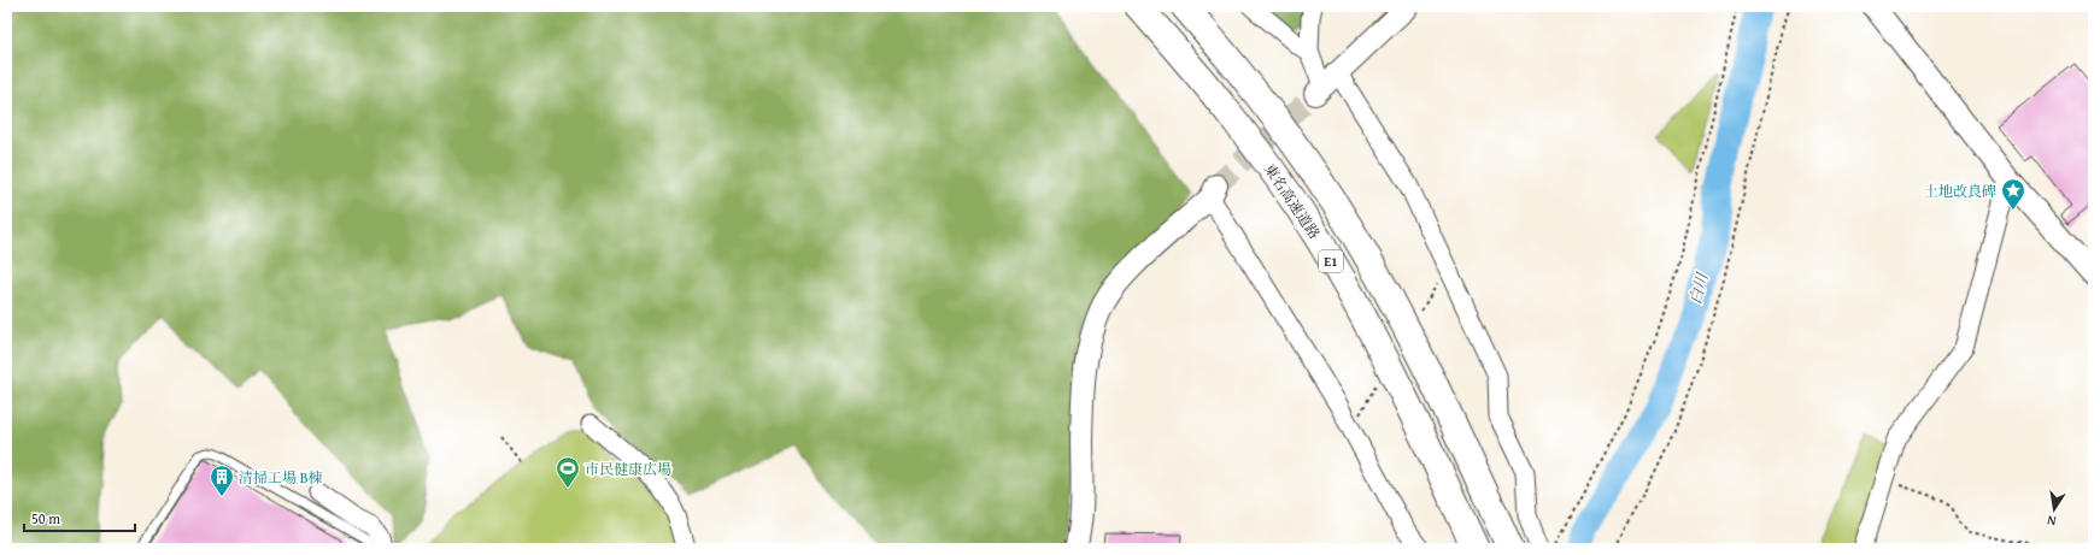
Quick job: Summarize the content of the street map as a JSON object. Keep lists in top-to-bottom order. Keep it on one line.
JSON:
{"streets":{"highway":["東名高速道路","E1"]},"water":["白川"],"places":{"place":["土地改良碑"],"sports":["市民健康広場"],"building":["清掃工場 B棟"]},"scale_bar":"50 m","north":"bottom"}
